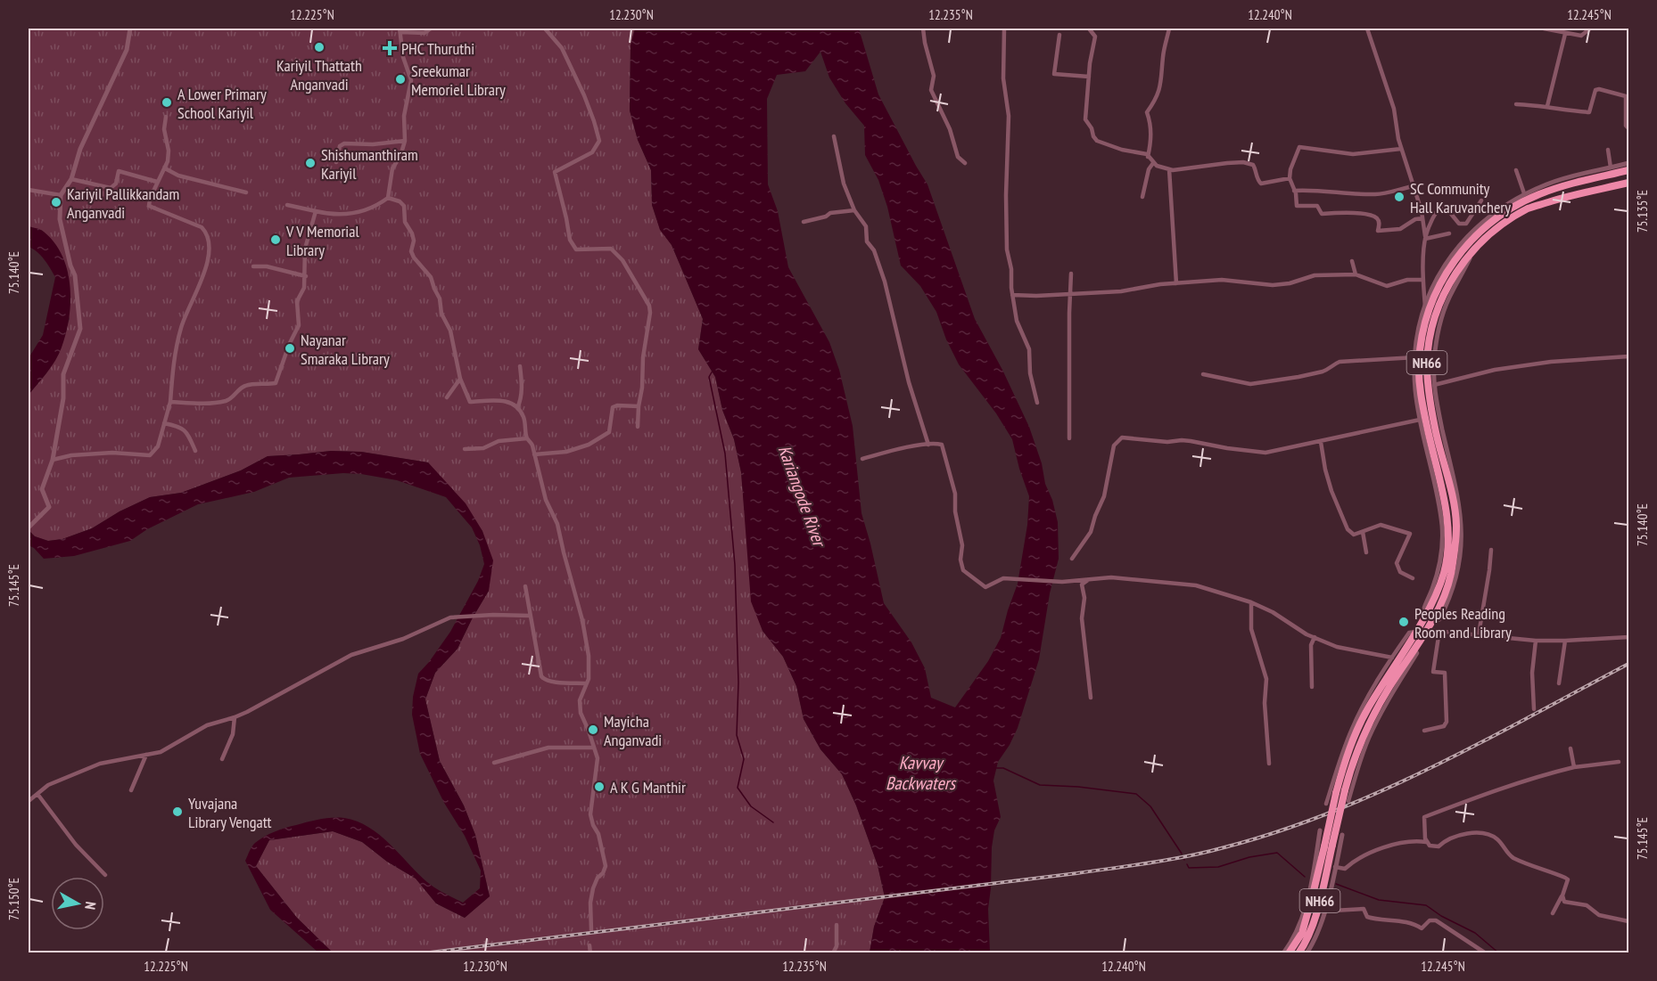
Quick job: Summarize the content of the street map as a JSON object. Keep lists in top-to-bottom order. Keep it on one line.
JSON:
{"streets":{"highway":["NH66"]},"water":["Kariangode River","Kavvay Backwaters"],"places":{"other":["Kariyil Thattath Anganvadi","Sreekumar Memoriel Library","A Lower Primary School Kariyil","Shishumanthiram Kariyil","SC Community Hall Karuvanchery","Kariyil Pallikkandam Anganvadi","V V Memorial Library","Nayanar Smaraka Library","Peoples Reading Room and Library","Mayicha Anganvadi","A K G Manthir","Yuvajana Library Vengatt"],"health":["PHC Thuruthi"]},"north":"right","coordinates":["12.225°N","12.230°N","12.235°N","12.240°N","12.245°N","75.135°E","75.140°E","75.145°E","75.150°E"]}
